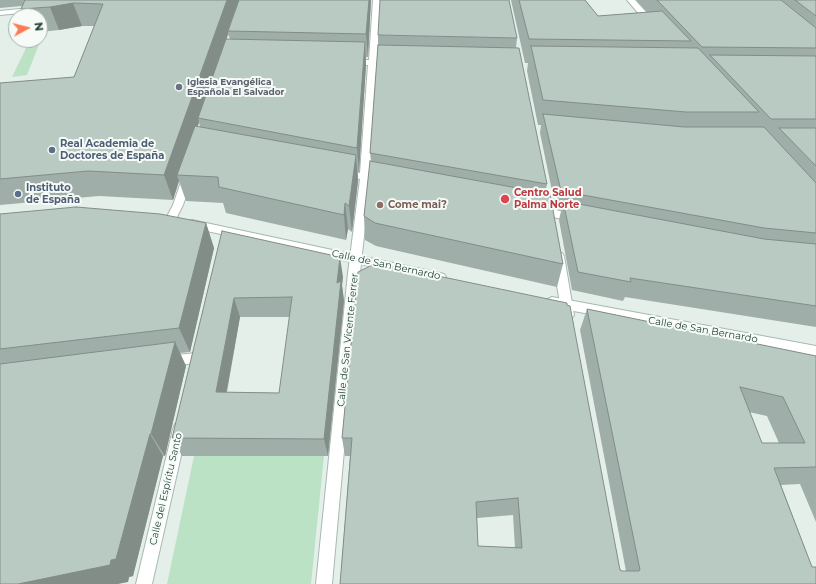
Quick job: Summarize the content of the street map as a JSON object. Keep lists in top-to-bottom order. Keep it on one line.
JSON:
{"streets":{"street":["Calle de San Bernardo","Calle de San Vicente Ferrer","Calle del Espíritu Santo"]},"crossings":[["Calle de San Bernardo","Calle de San Vicente Ferrer"]],"places":["Iglesia Evangélica Española El Salvador","Real Academia de Doctores de España","Instituto de España","Centro Salud Palma Norte","Come mai?"],"north":"right"}
